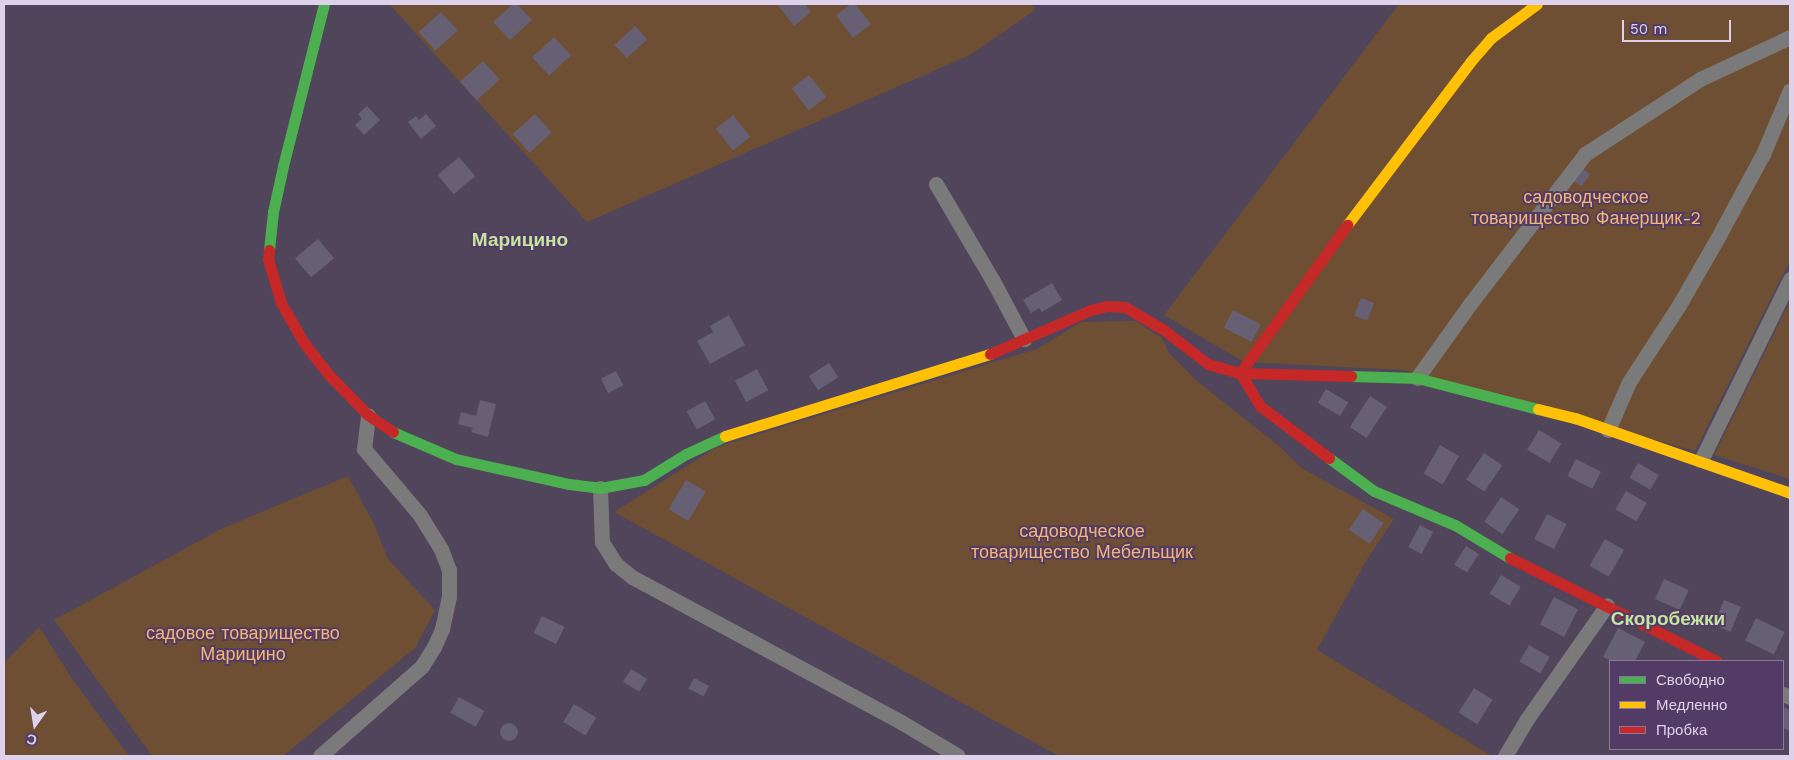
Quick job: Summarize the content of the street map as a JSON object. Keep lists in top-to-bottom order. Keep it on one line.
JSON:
{"districts":["Марицино","Скоробежки"],"parks":["садоводческое товарищество Фанерщик-2","садоводческое товарищество Мебельщик","садовое товарищество Марицино"],"legend":["Свободно","Медленно","Пробка"],"scale_bar":"50 m","north":"bottom"}
